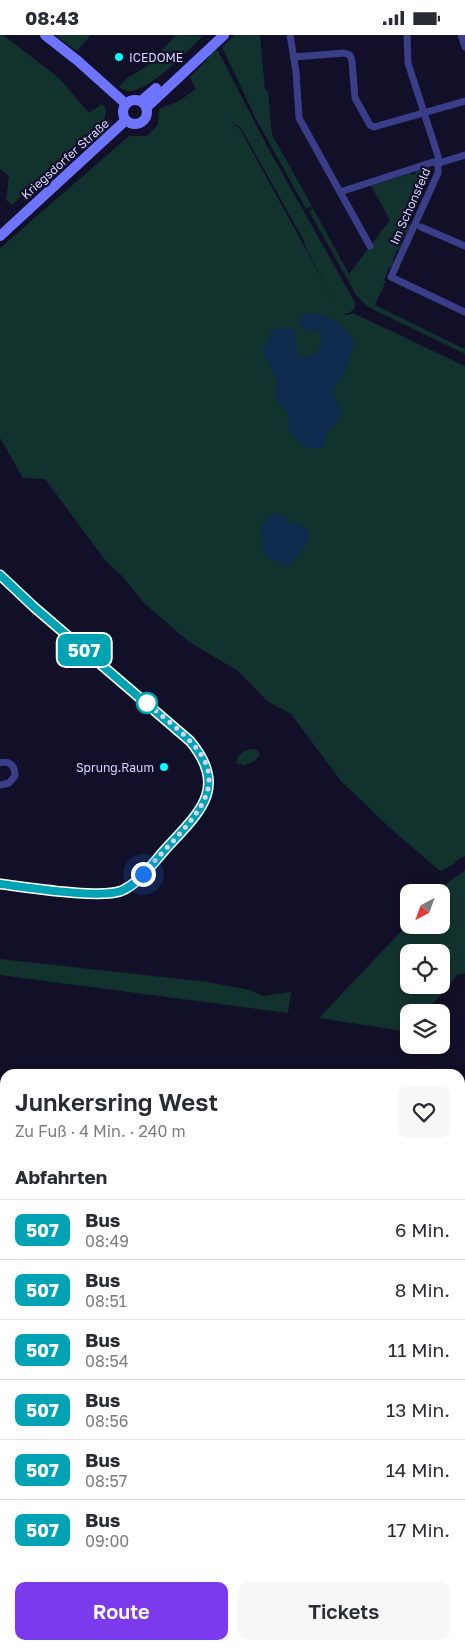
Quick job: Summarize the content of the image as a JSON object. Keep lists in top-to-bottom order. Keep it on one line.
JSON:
{"streets":{"main road":["Kriegsdorfer Straße"],"street":["Im Schonsfeld"]},"places":["ICEDOME","Sprung.Raum"],"lines":["bus line 507"],"north":"bottom left","page":{"status":"08:43","on_map":"507","heading":[["Junkersring West","Zu Fuß · 4 Min. · 240 m"],"Abfahrten"],"list":[{"mark":"507","name":"Bus","note":"08:49","value":"6 Min."},{"mark":"507","name":"Bus","note":"08:51","value":"8 Min."},{"mark":"507","name":"Bus","note":"08:54","value":"11 Min."},{"mark":"507","name":"Bus","note":"08:56","value":"13 Min."},{"mark":"507","name":"Bus","note":"08:57","value":"14 Min."},{"mark":"507","name":"Bus","note":"09:00","value":"17 Min."}],"buttons":["Route","Tickets"]}}
